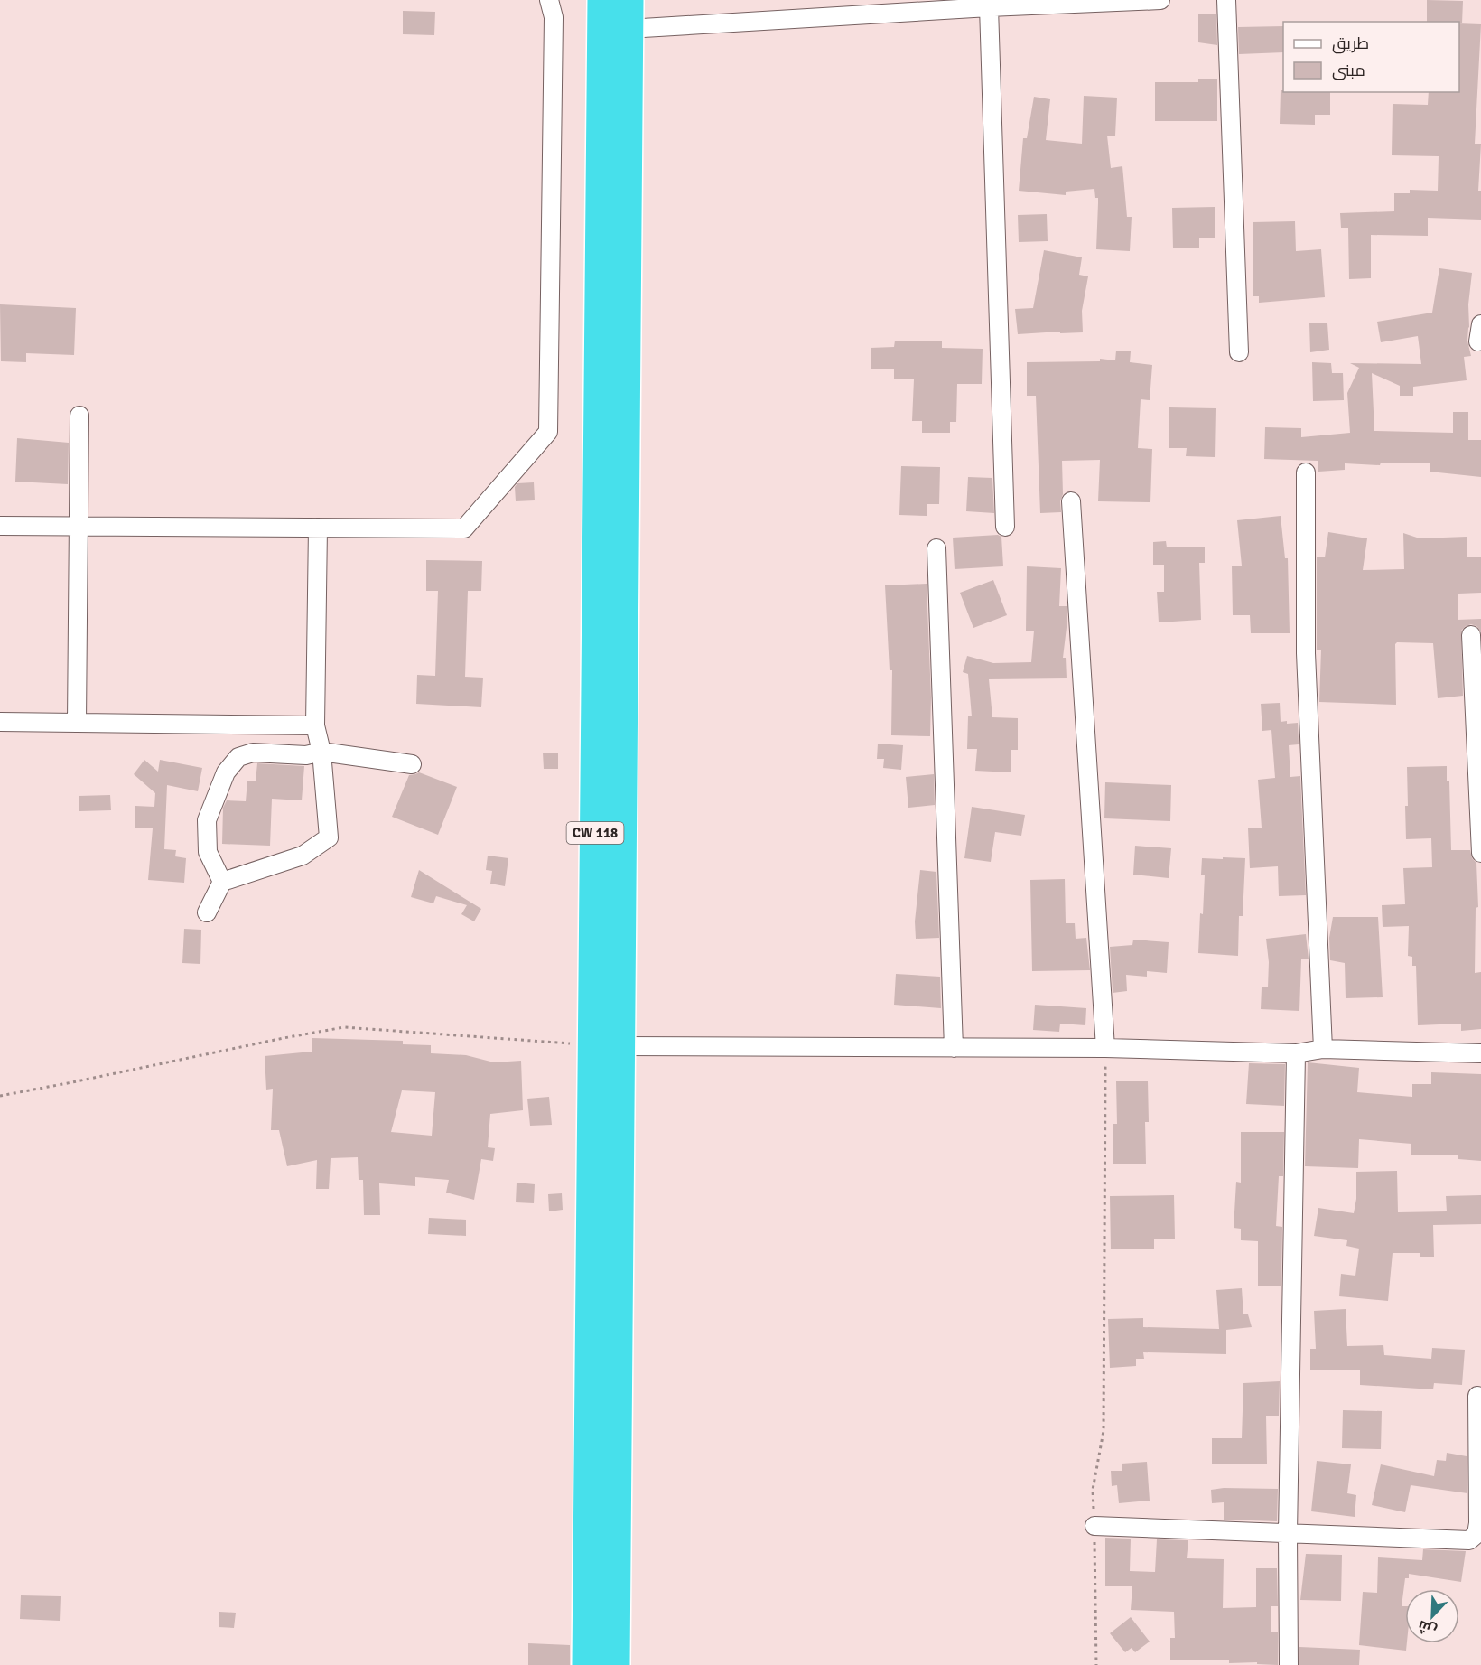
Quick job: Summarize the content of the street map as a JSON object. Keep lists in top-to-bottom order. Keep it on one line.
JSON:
{"streets":{"highway":["CW 118"]},"legend":["طريق","مبنى"],"north":"bottom left"}
